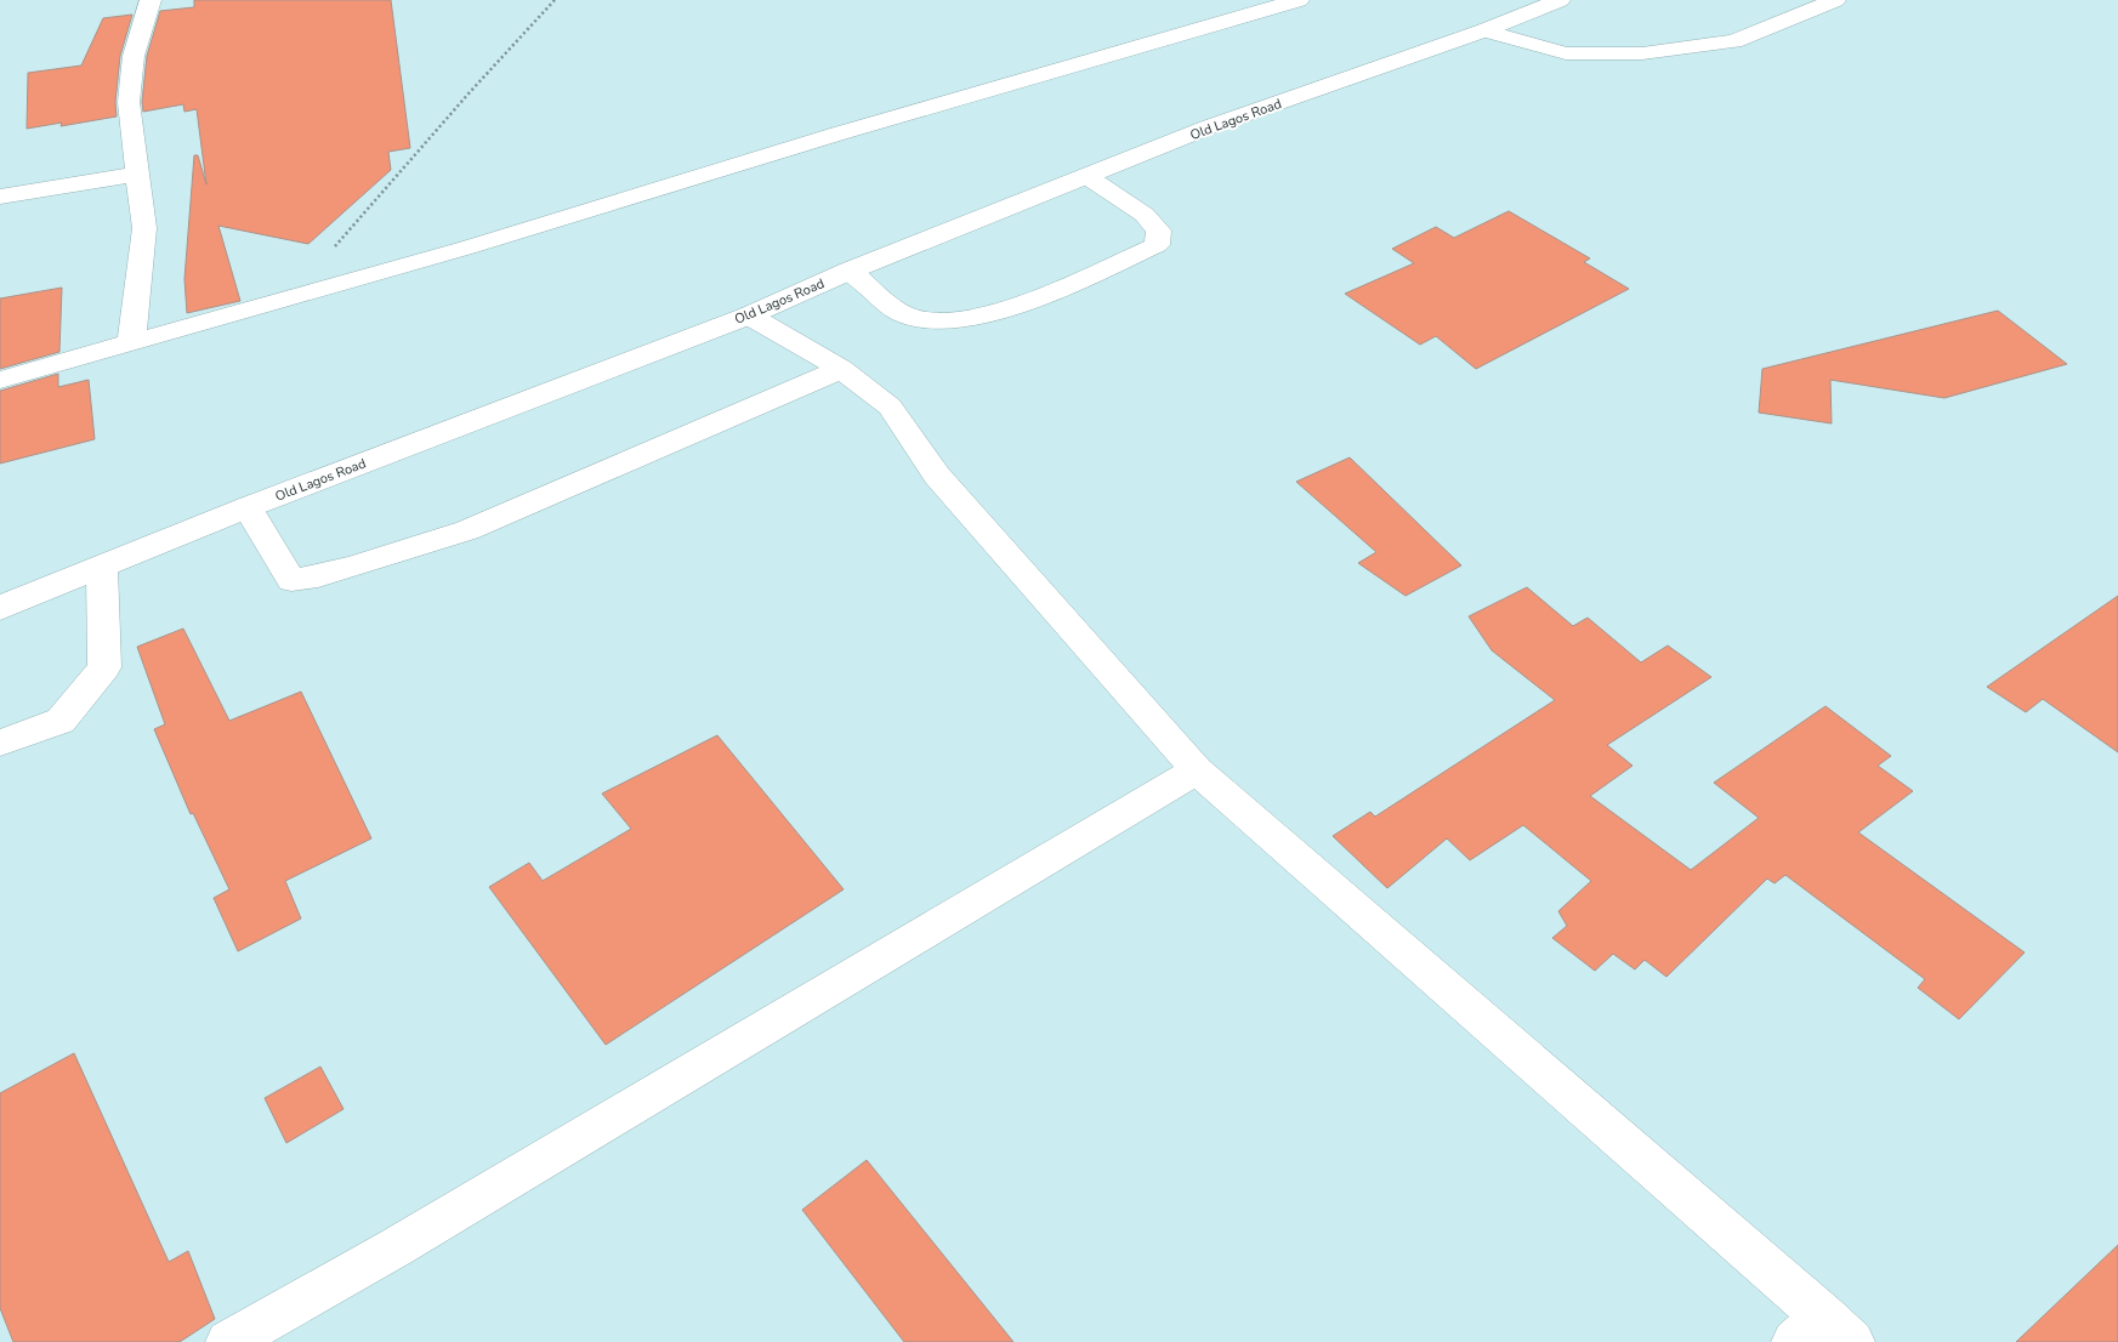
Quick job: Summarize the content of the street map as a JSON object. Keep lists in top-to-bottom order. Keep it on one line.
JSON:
{"streets":{"street":["Old Lagos Road"]}}
